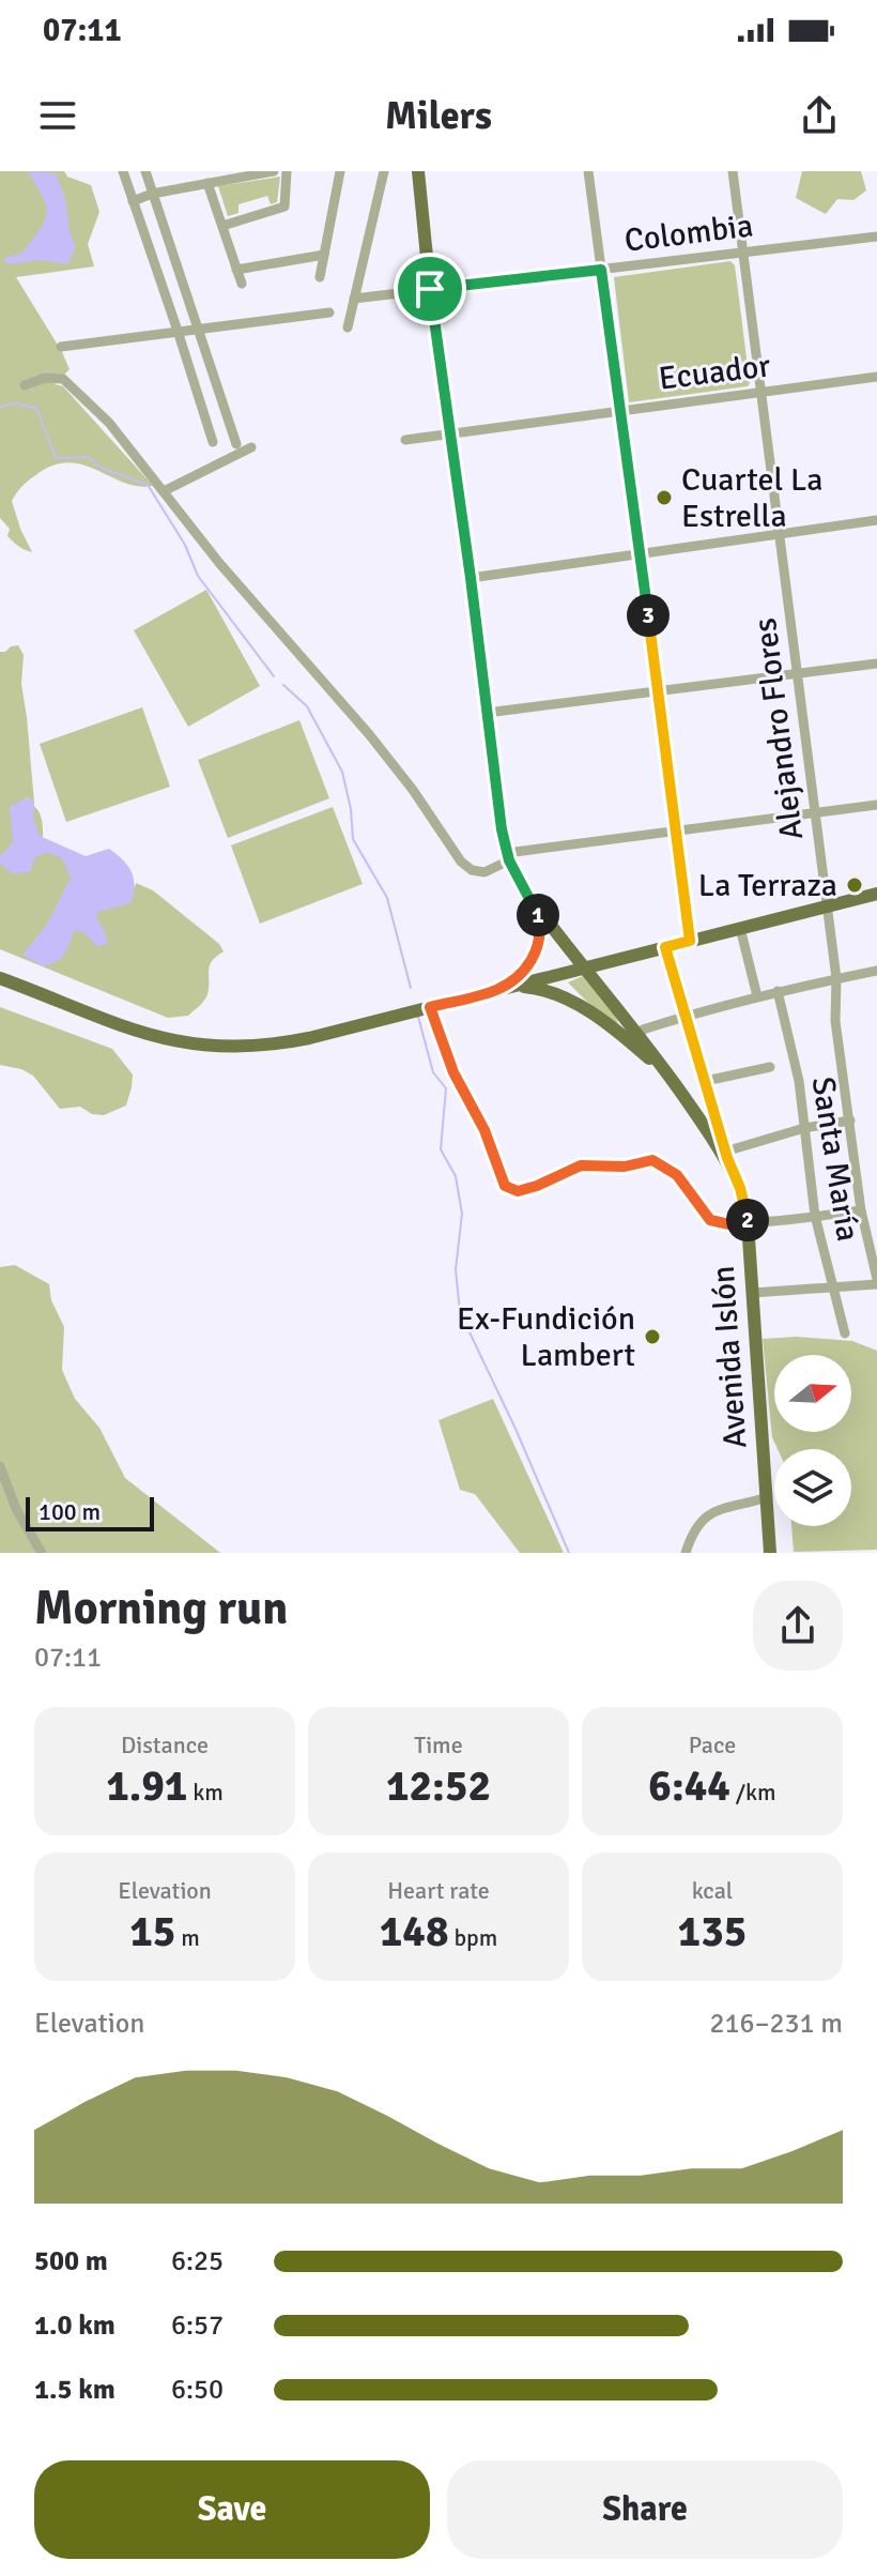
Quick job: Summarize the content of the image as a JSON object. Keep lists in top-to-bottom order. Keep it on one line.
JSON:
{"streets":{"main road":["Avenida Islón"],"street":["Colombia","Ecuador","Alejandro Flores","Santa María"]},"crossings":[["Colombia","Alejandro Flores"],["Colombia","Avenida Islón"],["Ecuador","Alejandro Flores"],["Ecuador","Avenida Islón"]],"places":["Cuartel La Estrella","La Terraza","Ex-Fundición Lambert"],"scale_bar":"100 m","north":"right","page":{"status":"07:11","header":"Milers","pins":["3","1","2"],"scale":"100 m","heading":["Morning run","07:11"],"stats":[["Distance","1.91 km"],["Time","12:52"],["Pace","6:44 /km"],["Elevation","15 m"],["Heart rate","148 bpm"],["kcal","135"]],"chart":["Elevation","216–231 m"],"list":[{"name":"500 m","note":"6:25"},{"name":"1.0 km","note":"6:57"},{"name":"1.5 km","note":"6:50"}],"buttons":["Save","Share"]}}
